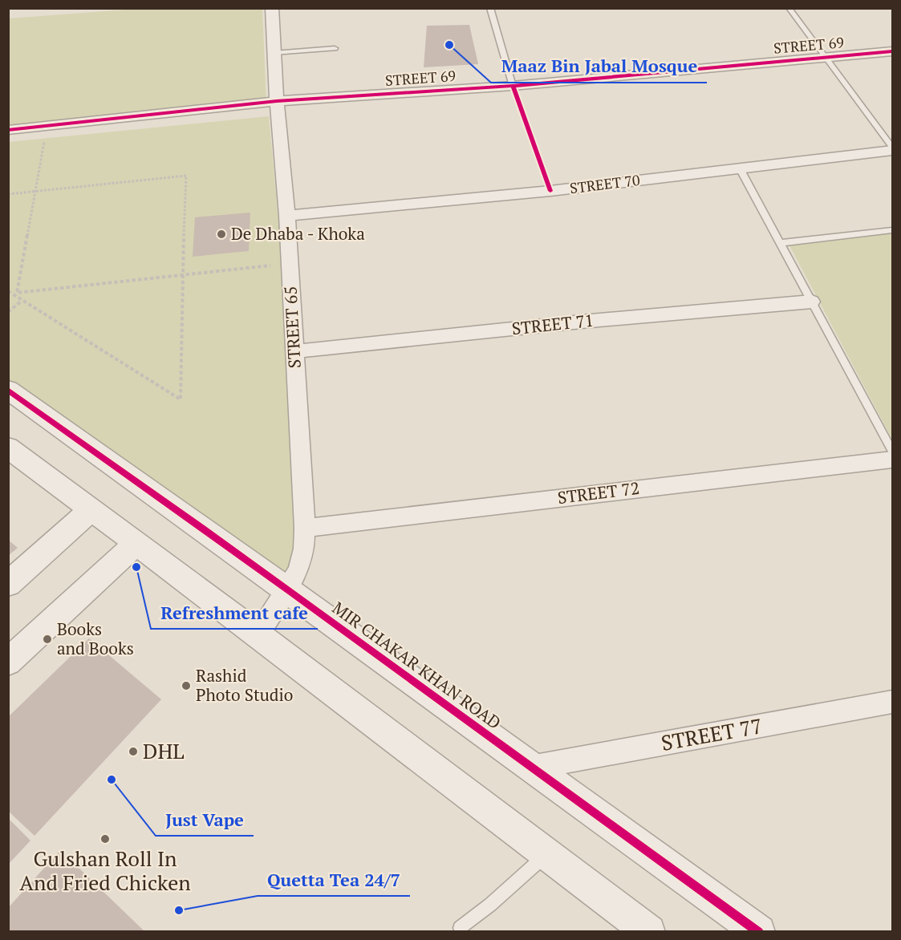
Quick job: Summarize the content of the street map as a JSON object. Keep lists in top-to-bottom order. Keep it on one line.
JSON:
{"streets":{"street":["STREET 69","STREET 70","STREET 71","STREET 65","STREET 72","MIR CHAKAR KHAN ROAD","STREET 77"]},"crossings":[["STREET 69","STREET 65"],["STREET 70","STREET 65"],["STREET 71","STREET 65"],["STREET 65","STREET 72"],["STREET 65","MIR CHAKAR KHAN ROAD"],["MIR CHAKAR KHAN ROAD","STREET 77"]],"places":["Maaz Bin Jabal Mosque","De Dhaba - Khoka","Refreshment cafe","Books and Books","Rashid Photo Studio","DHL","Just Vape","Gulshan Roll In And Fried Chicken","Quetta Tea 24/7"]}
